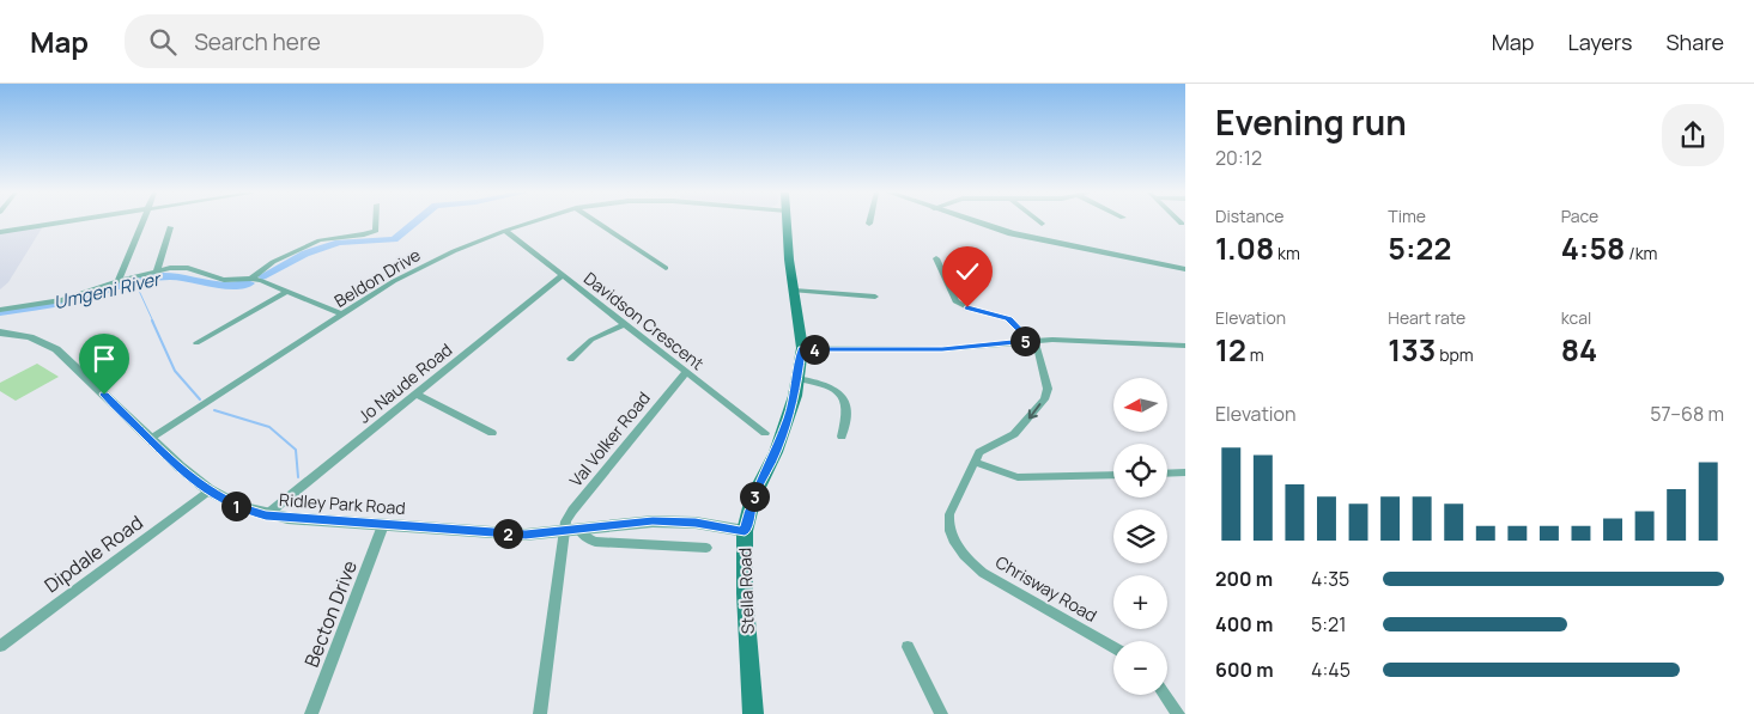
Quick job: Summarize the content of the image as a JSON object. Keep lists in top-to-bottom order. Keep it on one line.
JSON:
{"streets":{"main road":["Stella Road"],"street":["Beldon Drive","Davidson Crescent","Jo Naude Road","Val Volker Road","Ridley Park Road","Dipdale Road","Chrisway Road","Becton Drive"]},"crossings":[["Beldon Drive","Davidson Crescent"],["Beldon Drive","Ridley Park Road"],["Davidson Crescent","Jo Naude Road"],["Davidson Crescent","Val Volker Road"],["Jo Naude Road","Ridley Park Road"],["Val Volker Road","Ridley Park Road"],["Ridley Park Road","Dipdale Road"],["Ridley Park Road","Stella Road"],["Ridley Park Road","Becton Drive"]],"water":["Umgeni River"],"north":"left","page":{"header":"Map","search":"Search here","nav":["Map","Layers","Share"],"heading":["Evening run","20:12"],"stats":[["Distance","1.08 km"],["Time","5:22"],["Pace","4:58 /km"],["Elevation","12 m"],["Heart rate","133 bpm"],["kcal","84"]],"pins":["5","4","3","1","2"],"map_buttons":["+","−"],"chart":["Elevation","57–68 m"],"list":[{"name":"200 m","note":"4:35"},{"name":"400 m","note":"5:21"},{"name":"600 m","note":"4:45"}]}}
